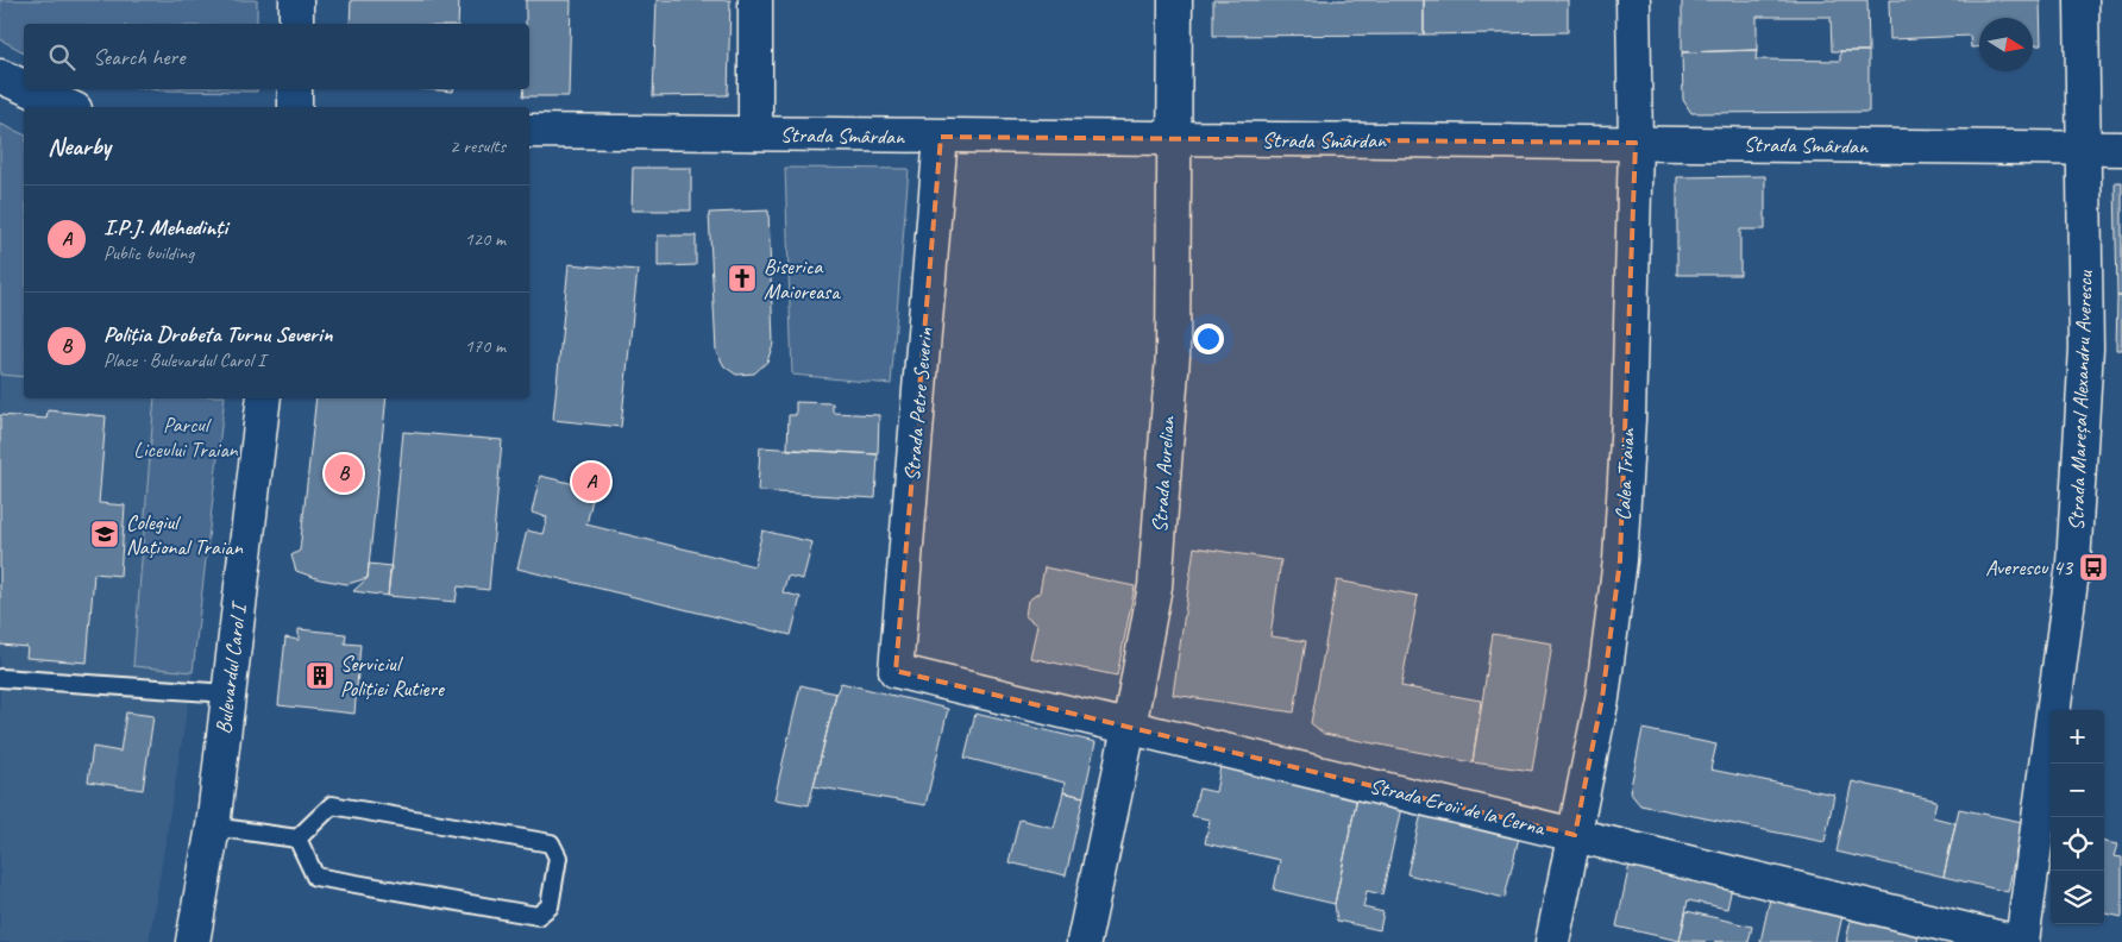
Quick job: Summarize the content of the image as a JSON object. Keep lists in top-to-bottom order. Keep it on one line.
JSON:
{"streets":{"street":["Strada Smârdan","Strada Mareșal Alexandru Averescu","Strada Petre Severin","Strada Aurelian","Calea Traian","Bulevardul Carol I","Strada Eroii de la Cerna"]},"crossings":[["Strada Smârdan","Strada Mareșal Alexandru Averescu"],["Strada Smârdan","Strada Petre Severin"],["Strada Smârdan","Strada Aurelian"],["Strada Smârdan","Calea Traian"],["Strada Mareșal Alexandru Averescu","Strada Eroii de la Cerna"],["Strada Petre Severin","Strada Eroii de la Cerna"],["Strada Aurelian","Strada Eroii de la Cerna"],["Calea Traian","Strada Eroii de la Cerna"]],"parks":["Parcul Liceului Traian"],"places":{"church":["Biserica Maioreasa"],"school or university":["Colegiul Național Traian"],"bus stop":["Averescu 43"],"building":["Serviciul Poliției Rutiere"]},"north":"right","page":{"search":"Search here","heading":["Nearby","2 results"],"list":[{"mark":"A","name":"I.P.J. Mehedinți","note":"Public building","value":"120 m"},{"mark":"B","name":"Poliția Drobeta Turnu Severin","note":"Place · Bulevardul Carol I","value":"170 m"}],"pins":["B","A"],"map_buttons":["+","−"]}}
